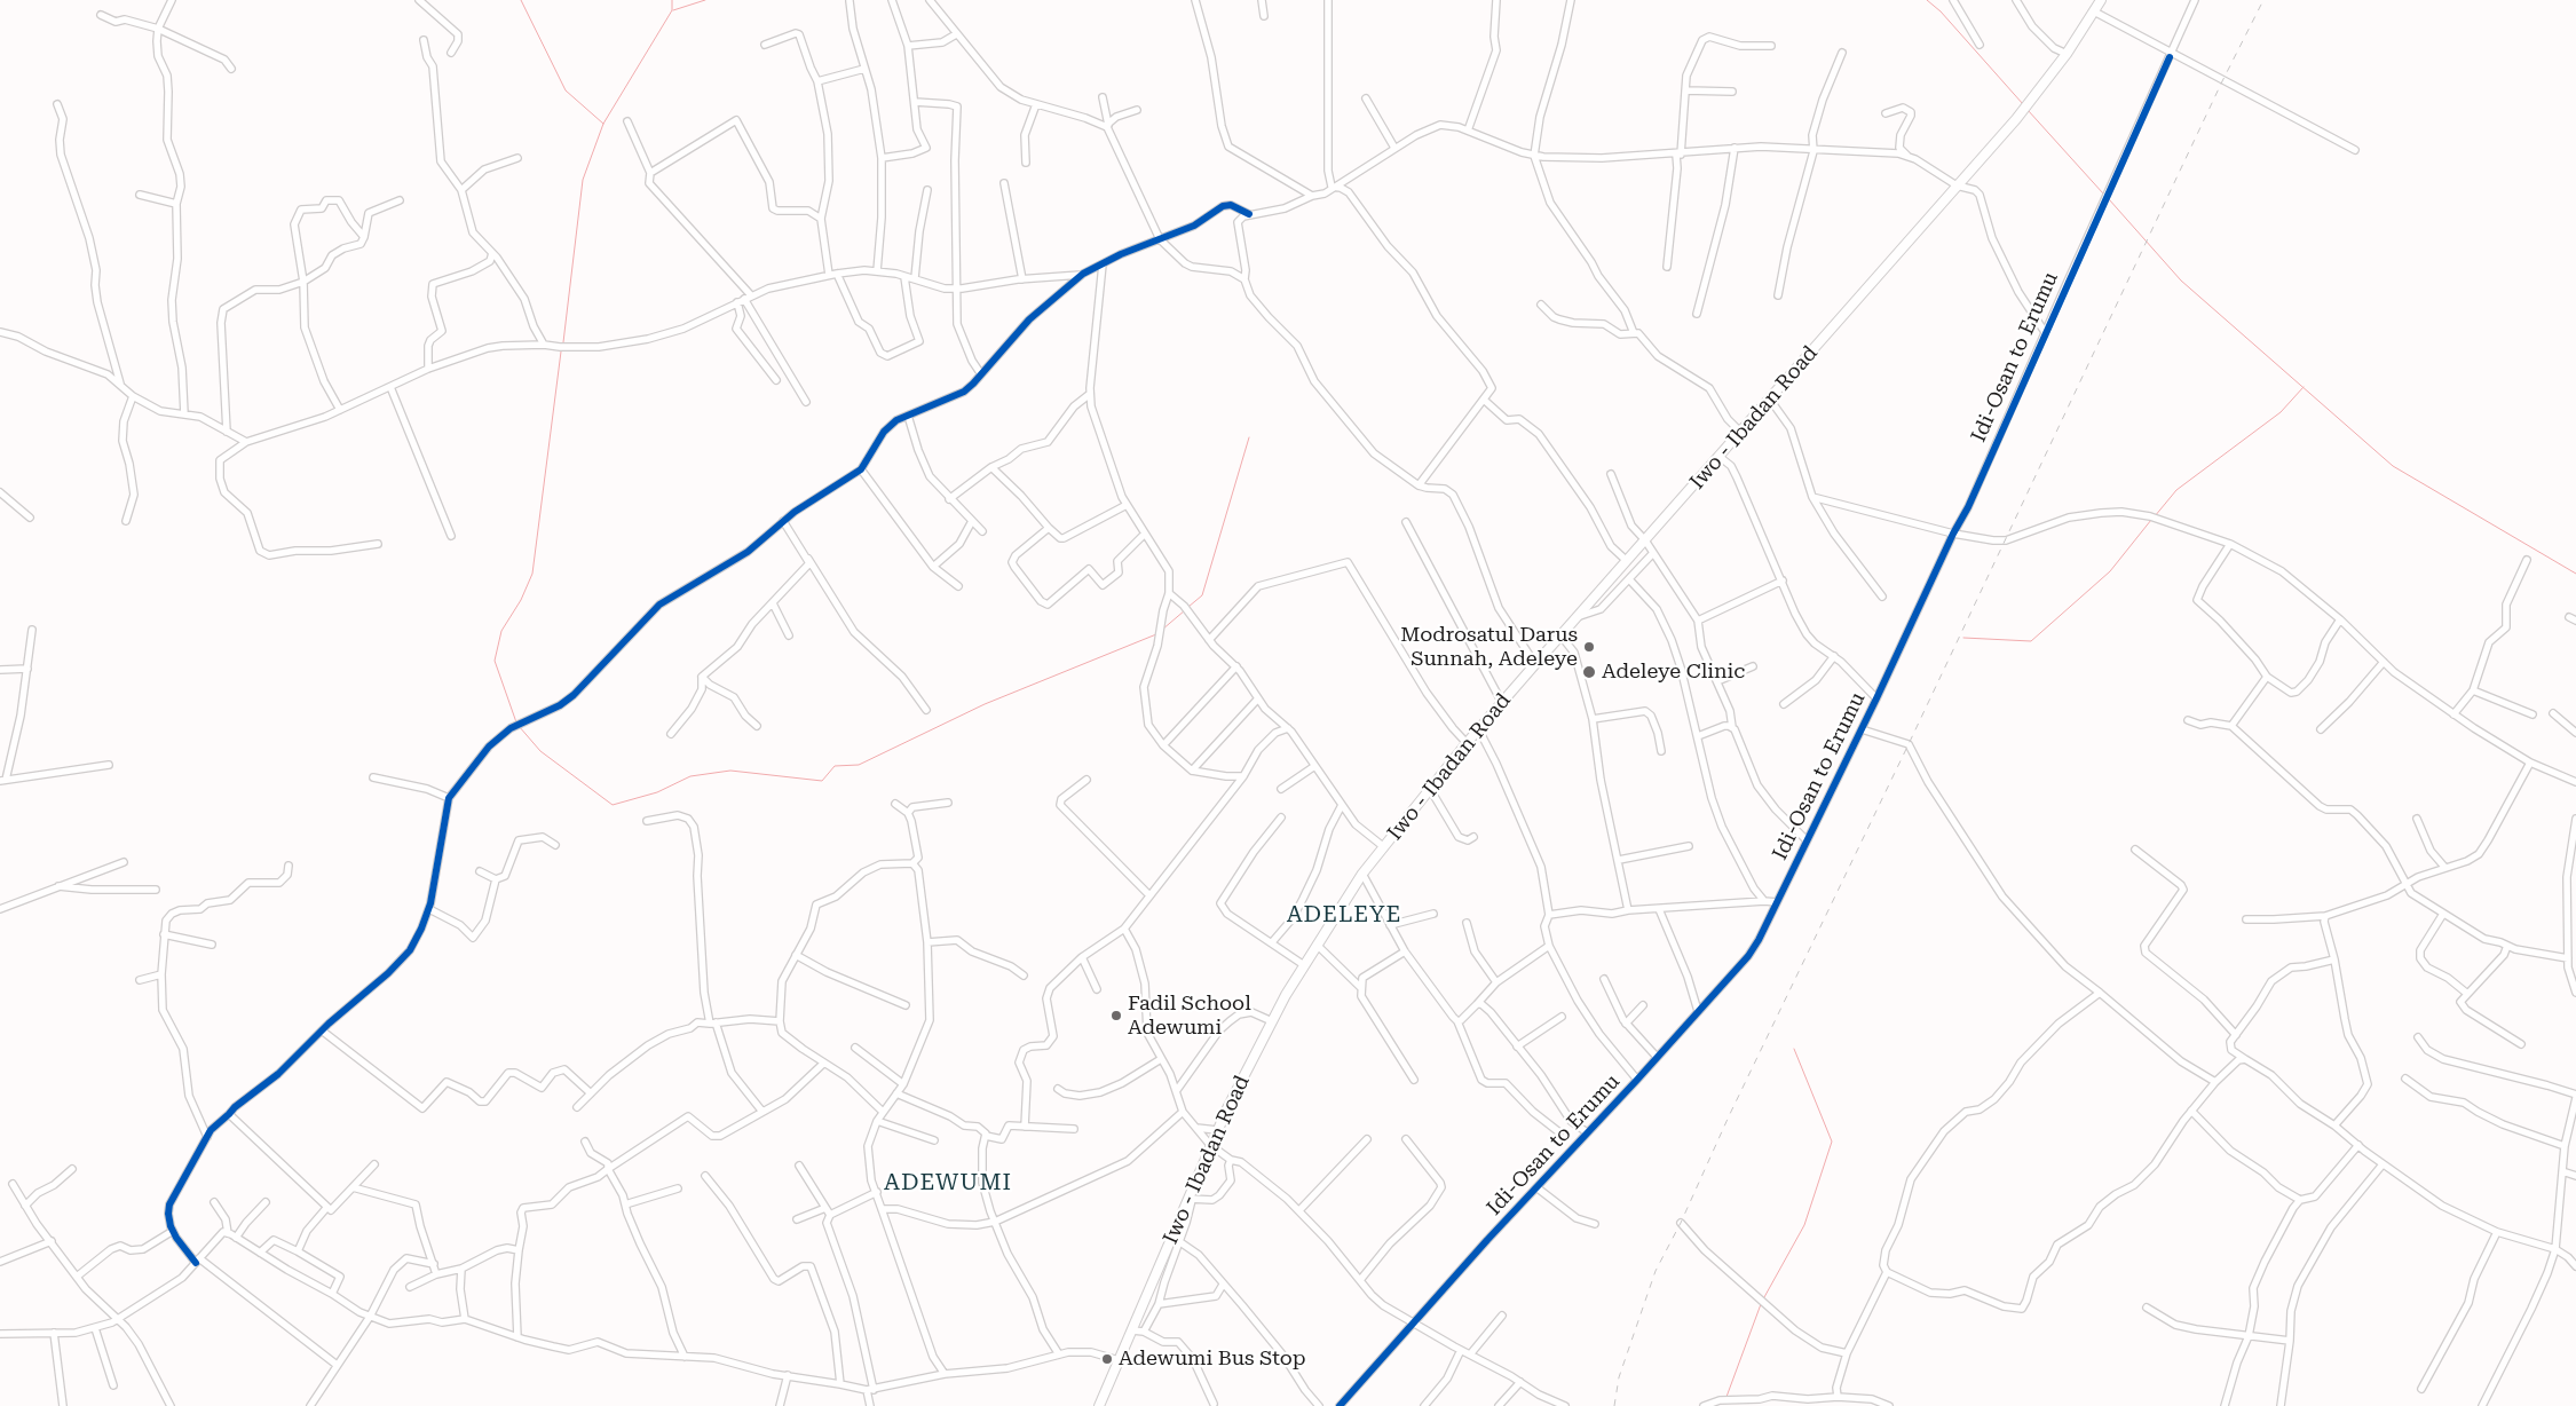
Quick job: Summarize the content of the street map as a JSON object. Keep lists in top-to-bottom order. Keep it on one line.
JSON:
{"streets":{"main road":["Iwo - Ibadan Road"],"street":["Idi-Osan to Erumu"]},"districts":["ADELEYE","ADEWUMI"],"places":["Modrosatul Darus Sunnah, Adeleye","Adeleye Clinic","Fadil School Adewumi","Adewumi Bus Stop"]}
